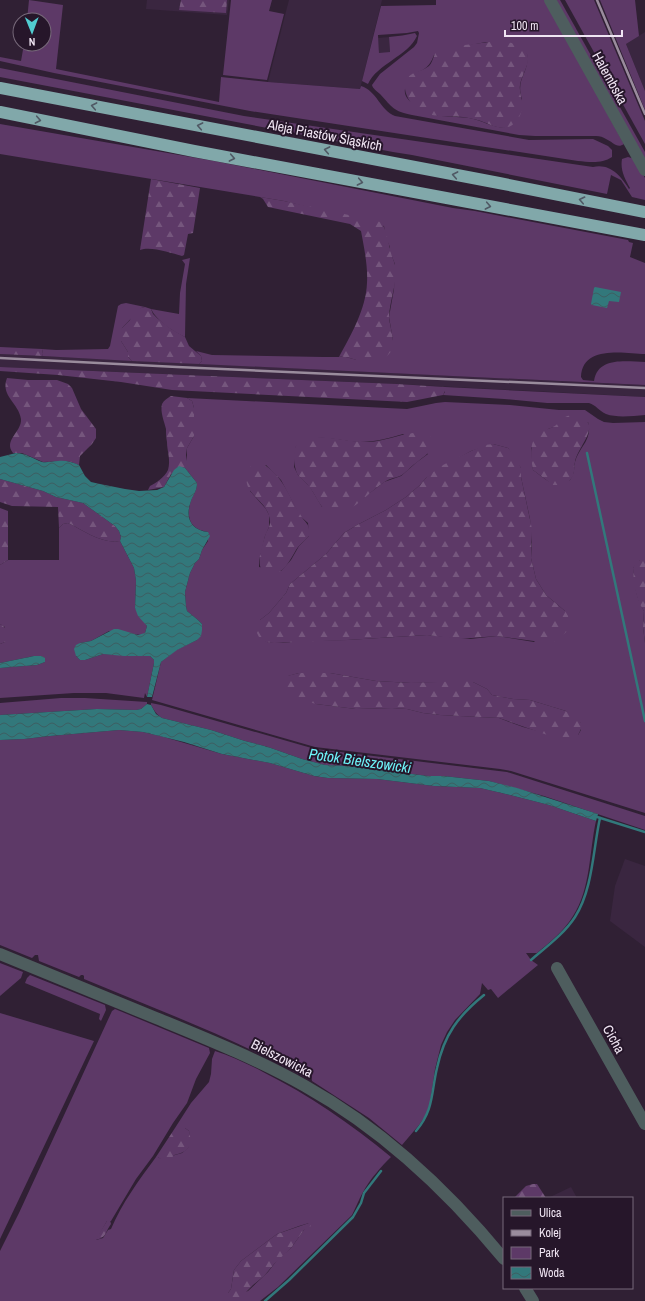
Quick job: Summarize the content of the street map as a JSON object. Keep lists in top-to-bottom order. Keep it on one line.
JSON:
{"streets":{"highway":["Aleja Piastów Śląskich"],"street":["Halembska","Cicha","Bielszowicka"]},"water":["Potok Bielszowicki"],"legend":["Ulica","Kolej","Park","Woda"],"scale_bar":"100 m","north":"bottom"}
